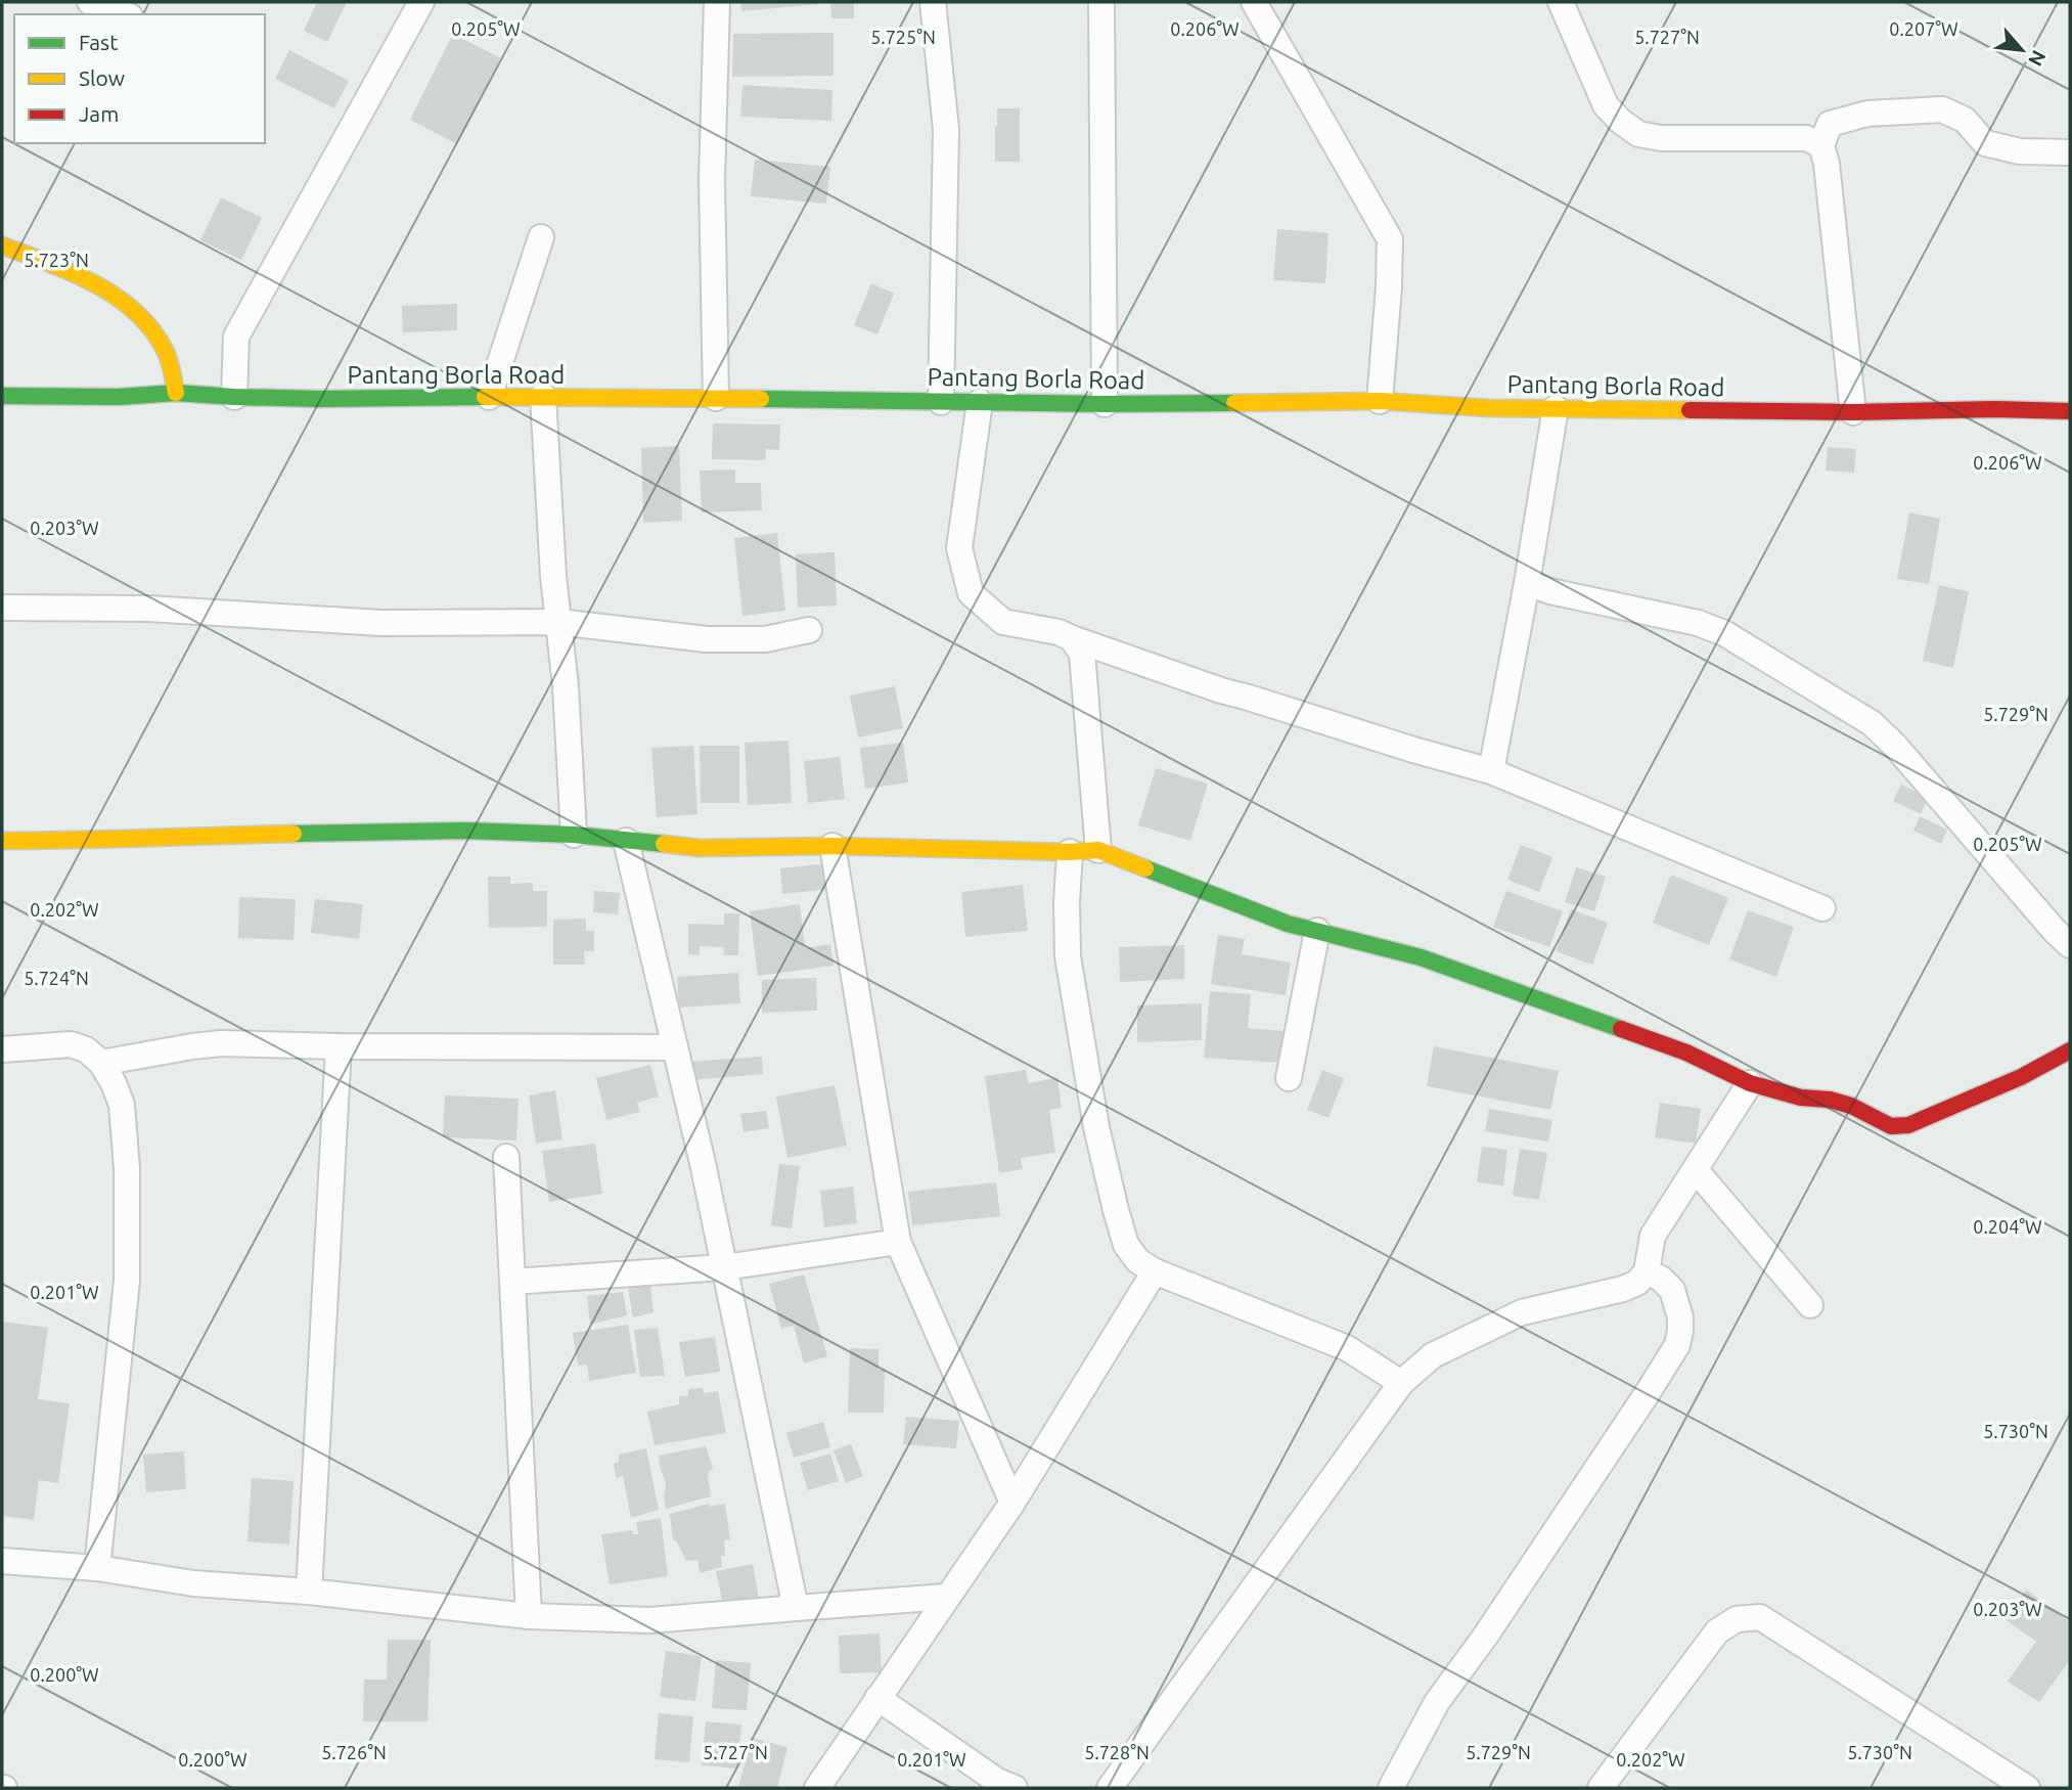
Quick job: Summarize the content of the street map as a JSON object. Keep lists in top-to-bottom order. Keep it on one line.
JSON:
{"streets":{"street":["Pantang Borla Road"]},"legend":["Fast","Slow","Jam"],"north":"bottom right","coordinates":["0.207°W","0.205°W","0.206°W","5.725°N","5.727°N","5.723°N","0.203°W","5.729°N","0.202°W","5.724°N","0.204°W","0.201°W","5.730°N","0.200°W","5.726°N","5.728°N"]}
